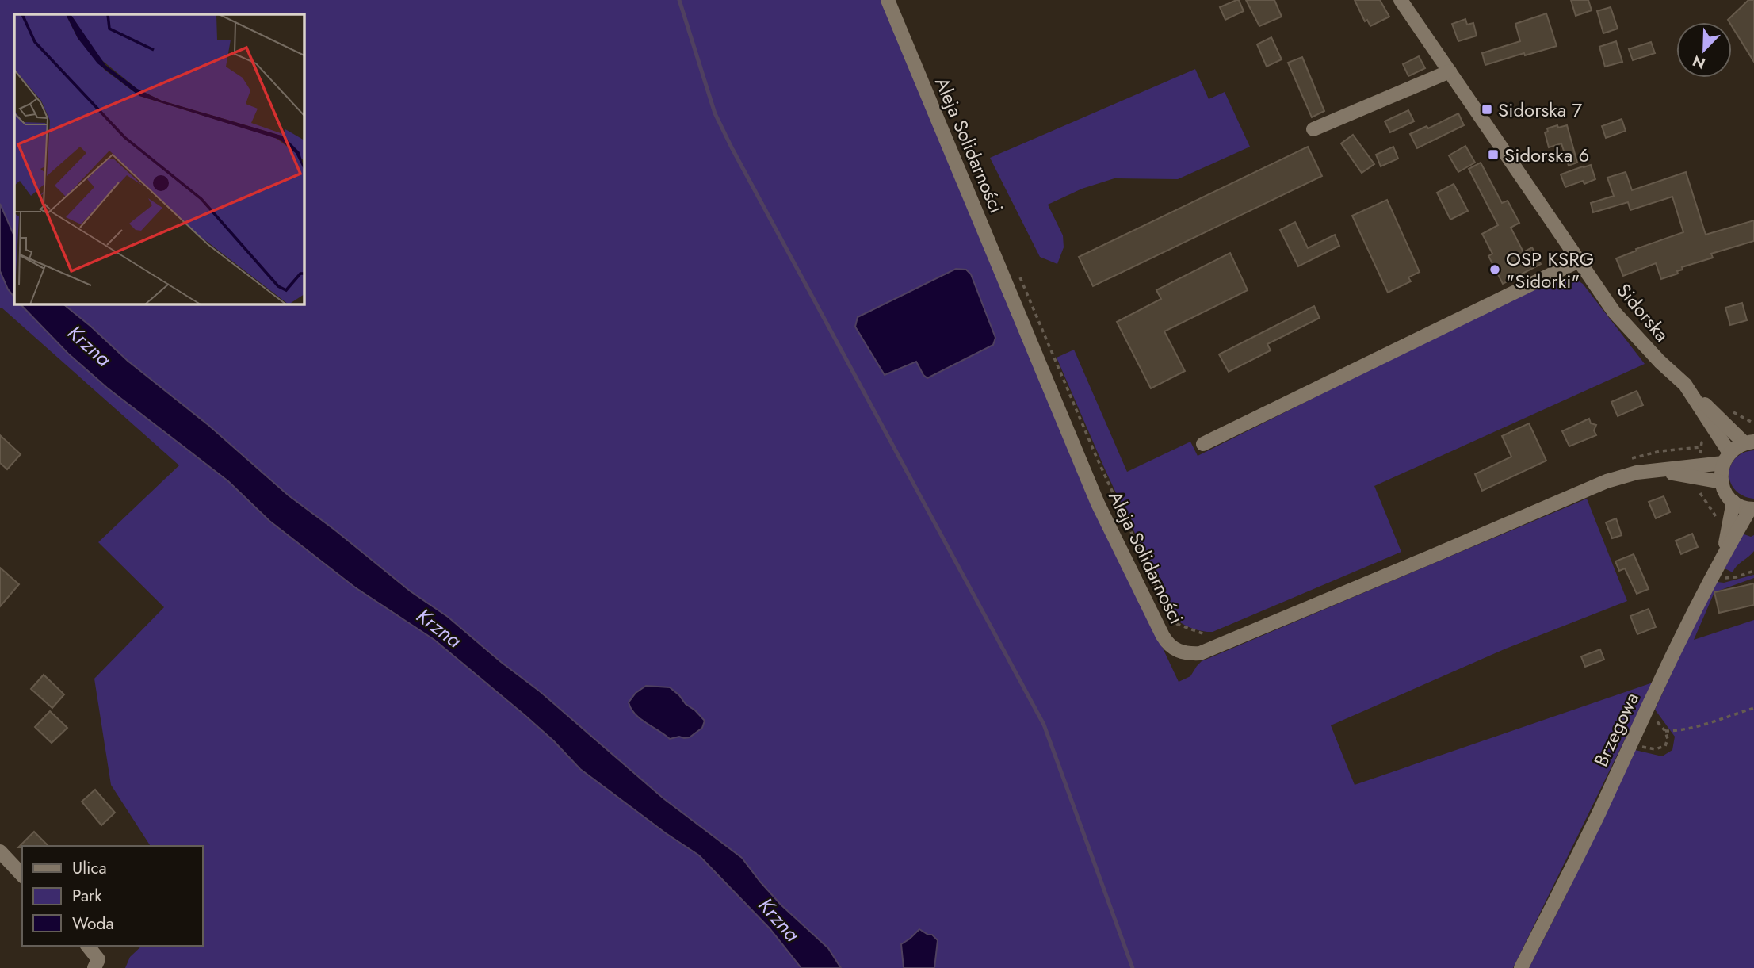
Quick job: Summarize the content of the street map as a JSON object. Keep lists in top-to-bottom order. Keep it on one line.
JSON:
{"streets":{"street":["Aleja Solidarności","Sidorska","Brzegowa"]},"water":["Krzna"],"places":{"transit":["Sidorska 7","Sidorska 6"],"other":["OSP KSRG \"Sidorki\""]},"legend":["Ulica","Park","Woda"],"north":"bottom left"}
